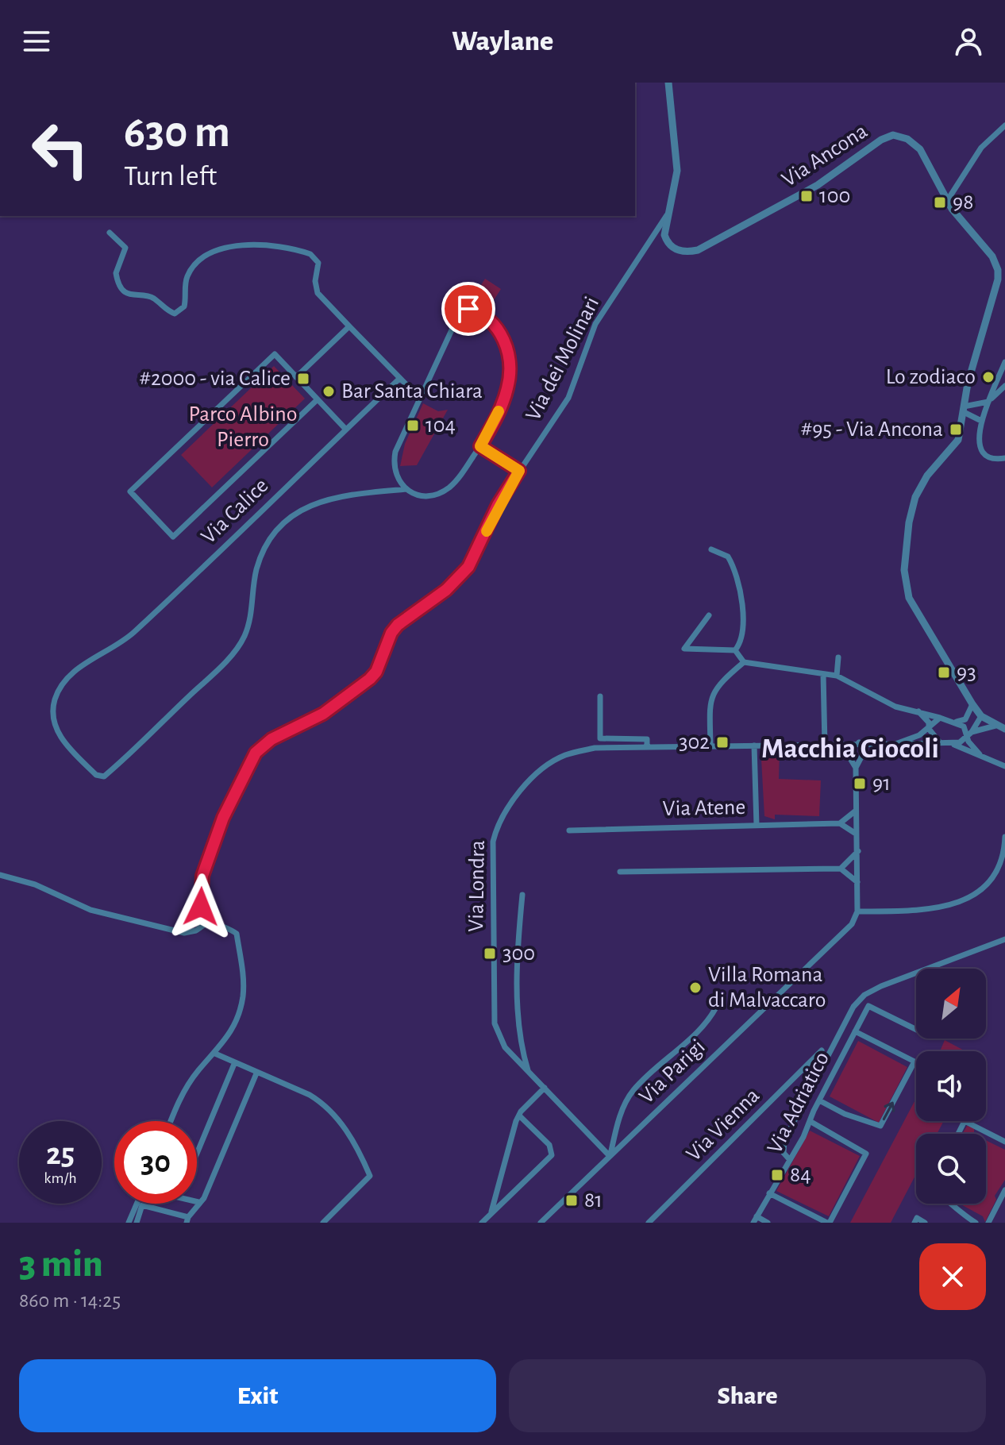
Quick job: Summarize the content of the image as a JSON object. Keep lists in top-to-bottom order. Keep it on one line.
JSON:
{"streets":{"street":["Via Ancona","Via dei Molinari","Via Calice","Via Atene","Via Londra","Via Parigi","Via Adriatico","Via Vienna"]},"crossings":[["Via Ancona","Via dei Molinari"],["Via Londra","Via Parigi"]],"districts":["Macchia Giocoli"],"parks":["Parco Albino Pierro"],"places":{"transit":["100","98","#2000 - via Calice","104","#95 - Via Ancona","93","302","91","300","84","81"],"other":["Lo zodiaco","Bar Santa Chiara","Villa Romana di Malvaccaro"]},"north":"top right","page":{"header":"Waylane","turn":["630 m","Turn left"],"speed":"25 km/h","limit":"30","heading":["3 min","860 m · 14:25"],"buttons":["Exit","Share"]}}
